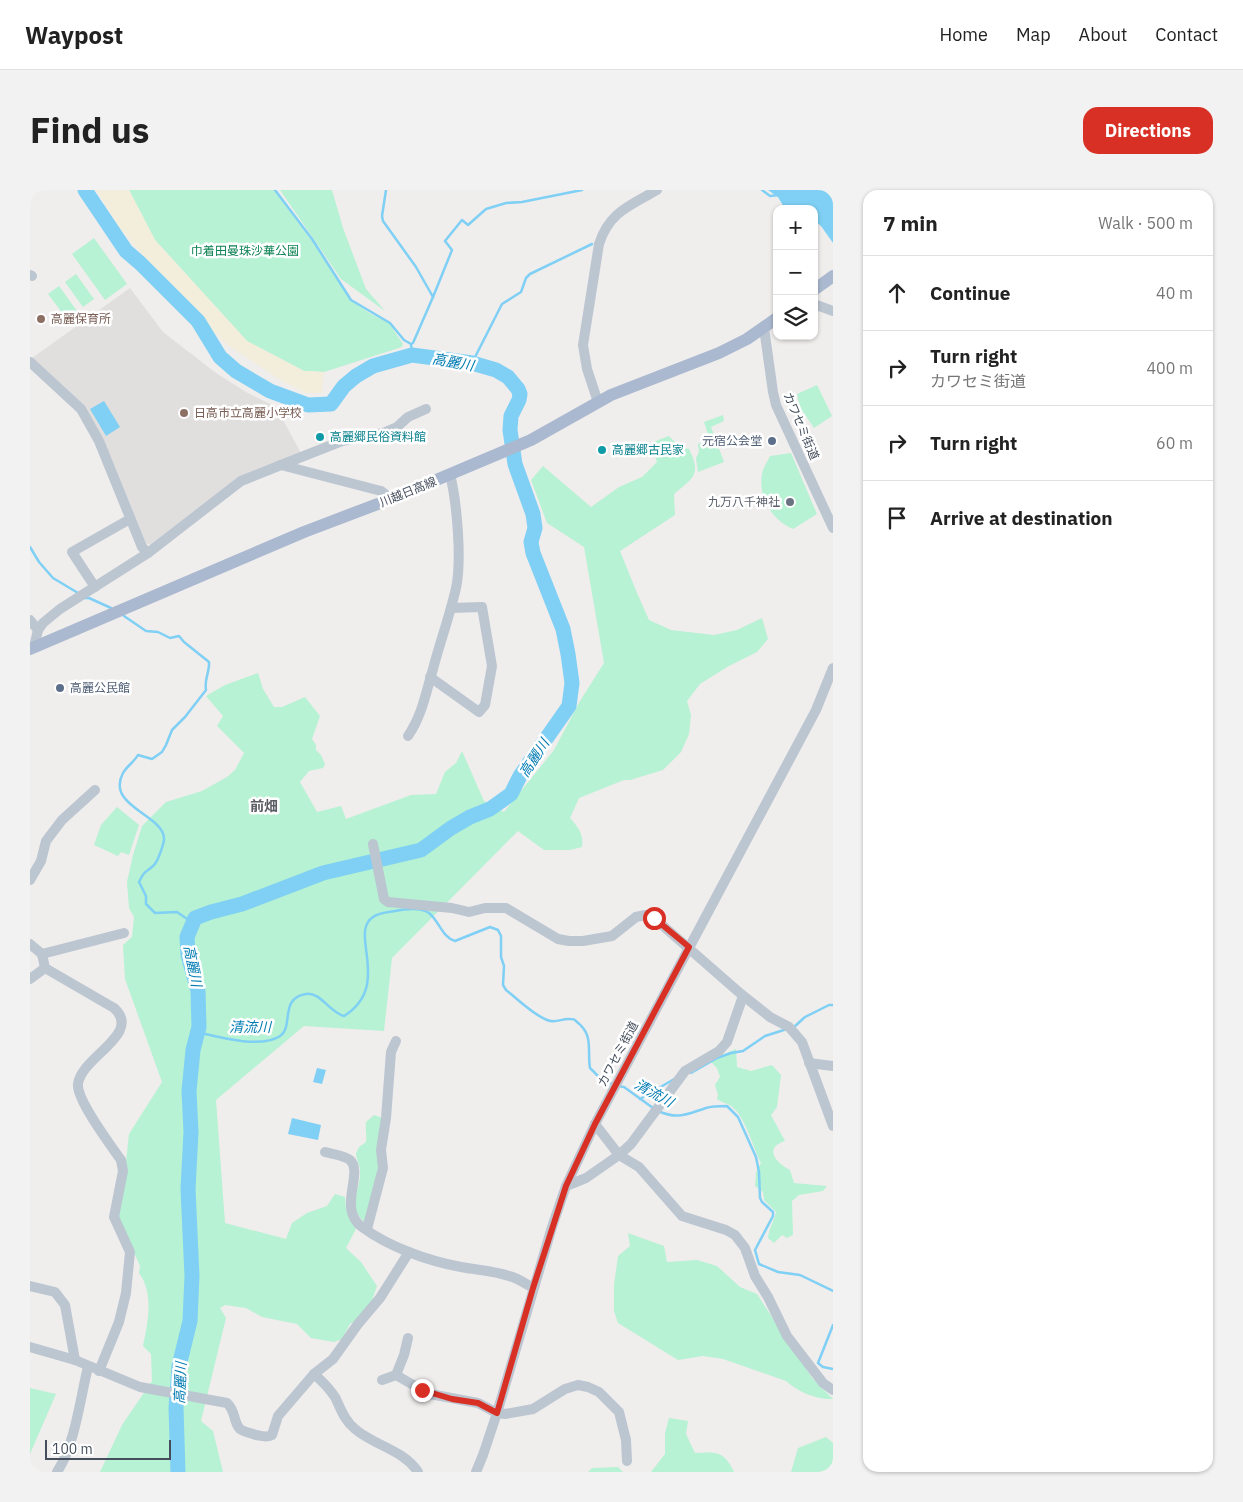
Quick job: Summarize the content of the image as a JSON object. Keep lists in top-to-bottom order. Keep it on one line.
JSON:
{"streets":{"main road":["川越日高線"],"street":["カワセミ街道"]},"crossings":[["カワセミ街道","川越日高線"]],"districts":["前畑"],"water":["高麗川","清流川"],"parks":["巾着田曼珠沙華公園"],"places":["高麗保育所","日高市立高麗小学校","高麗郷民俗資料館","元宿公会堂","高麗郷古民家","九万八千神社","高麗公民館"],"scale_bar":"100 m","page":{"header":"Waypost","nav":["Home","Map","About","Contact"],"title":"Find us","buttons":"Directions","heading":["7 min","Walk · 500 m"],"map_buttons":["+","−"],"list":[["Continue","40 m"],["Turn right","カワセミ街道","400 m"],["Turn right","60 m"],"Arrive at destination"],"scale":"100 m"}}
